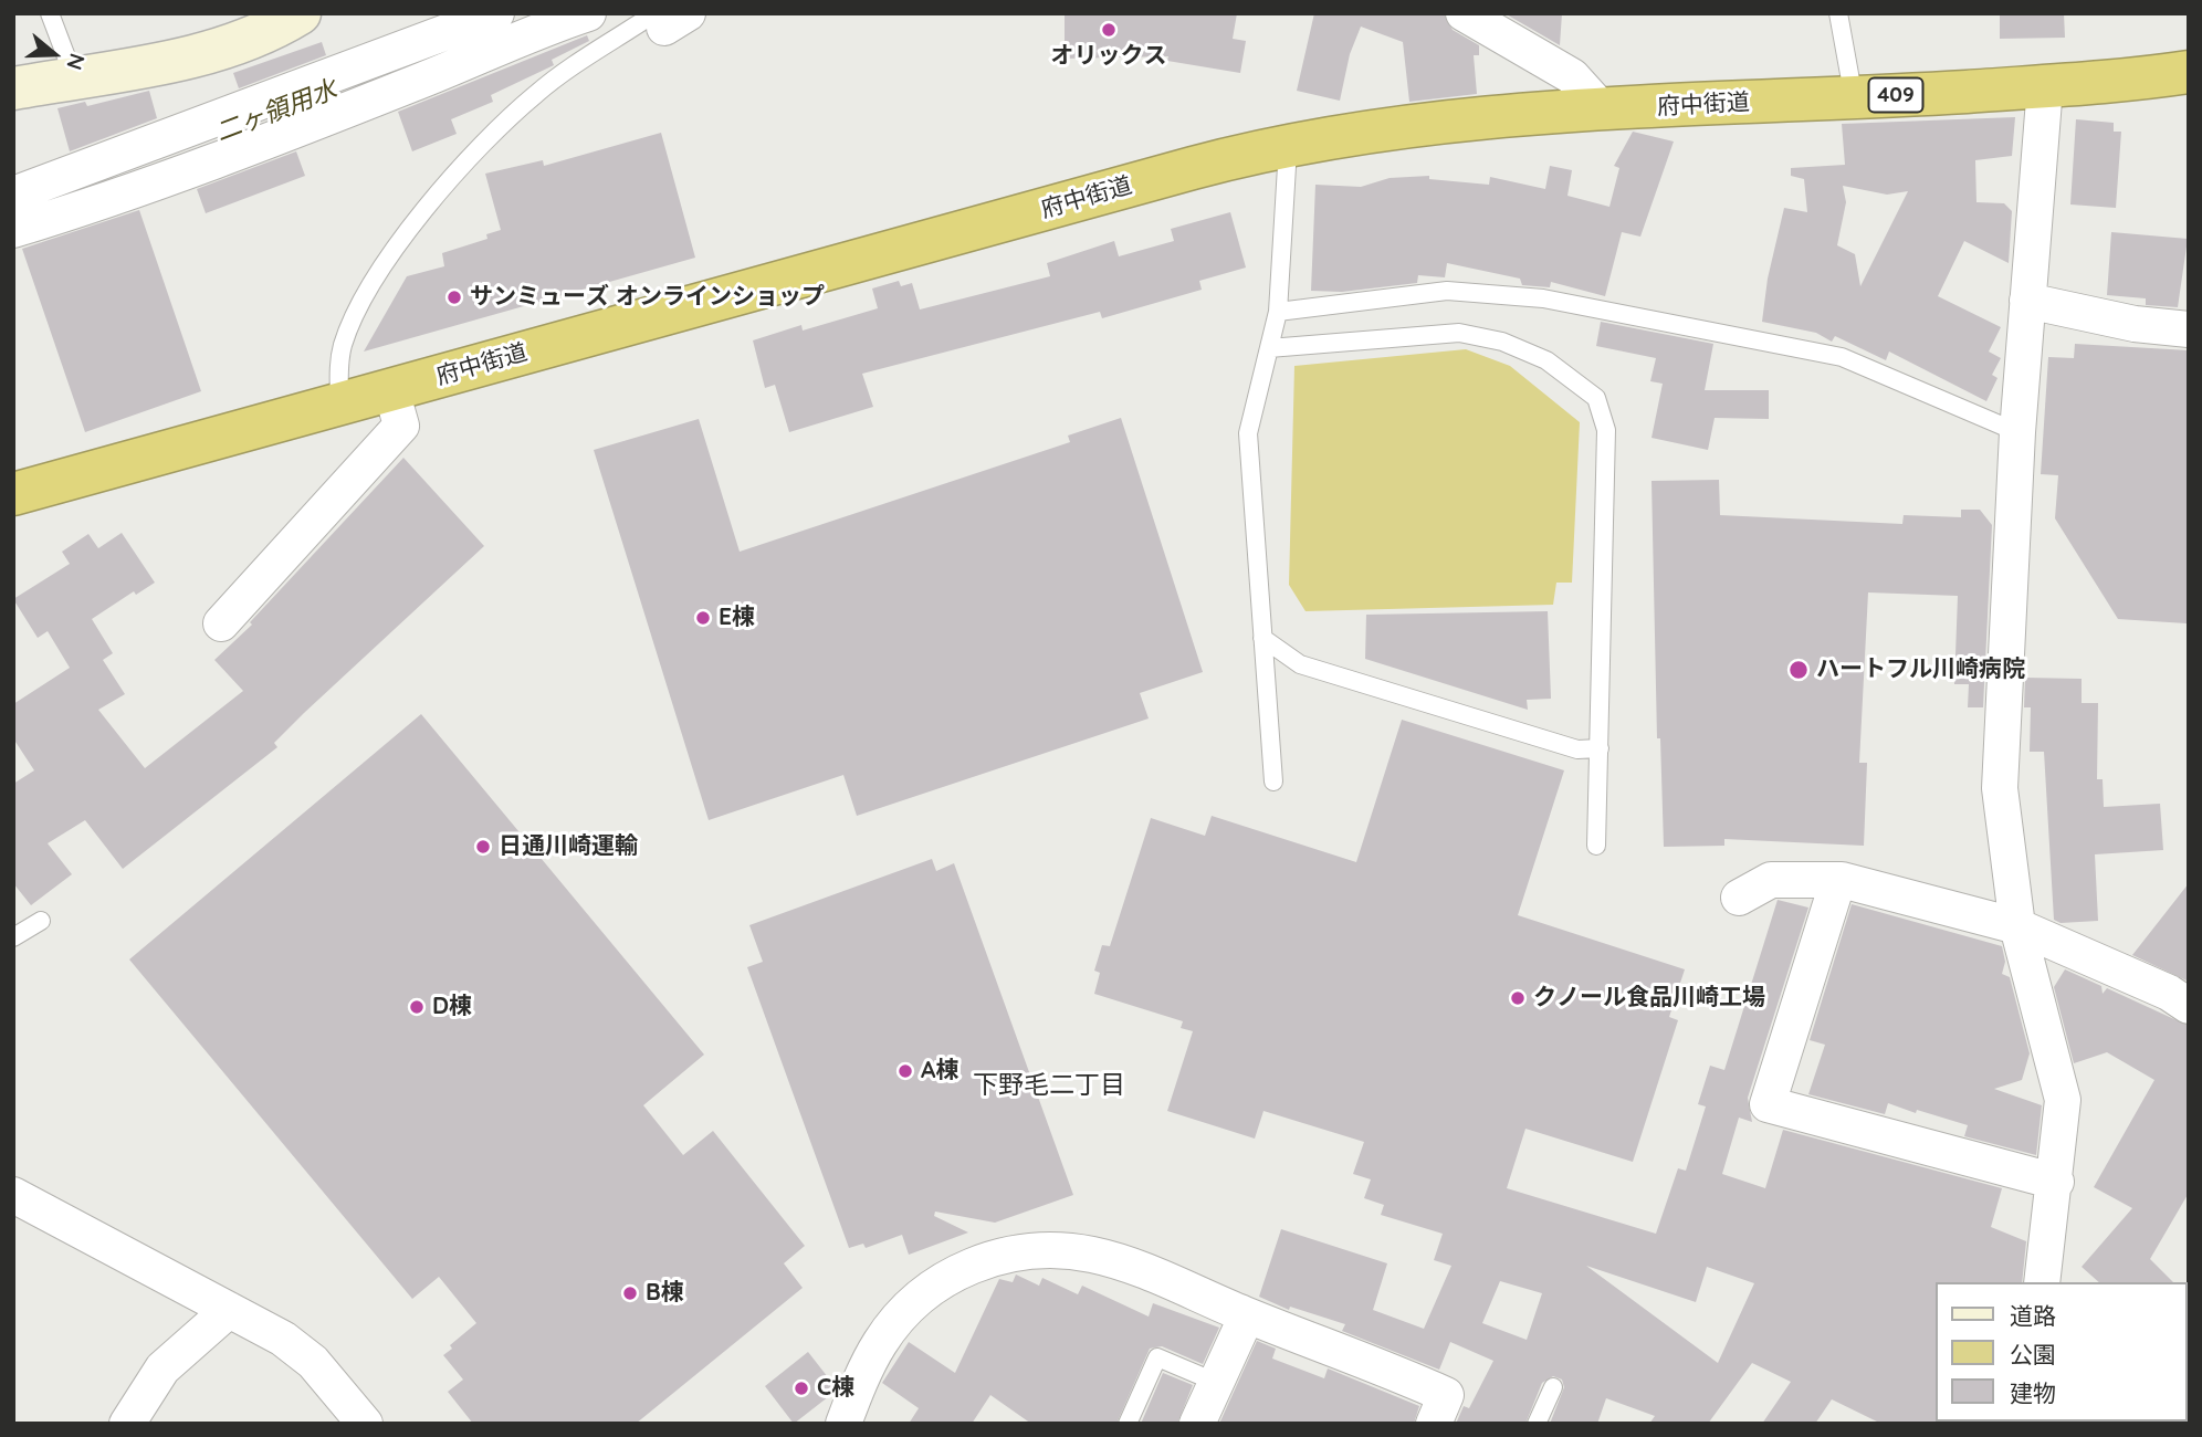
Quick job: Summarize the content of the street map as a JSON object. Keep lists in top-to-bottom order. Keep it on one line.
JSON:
{"streets":{"highway":["409","府中街道"]},"districts":["下野毛二丁目"],"water":["二ヶ領用水"],"places":["オリックス","サンミューズ オンラインショップ","E棟","ハートフル川崎病院","日通川崎運輸","クノール食品川崎工場","D棟","A棟","B棟","C棟"],"legend":["道路","公園","建物"],"north":"right"}
